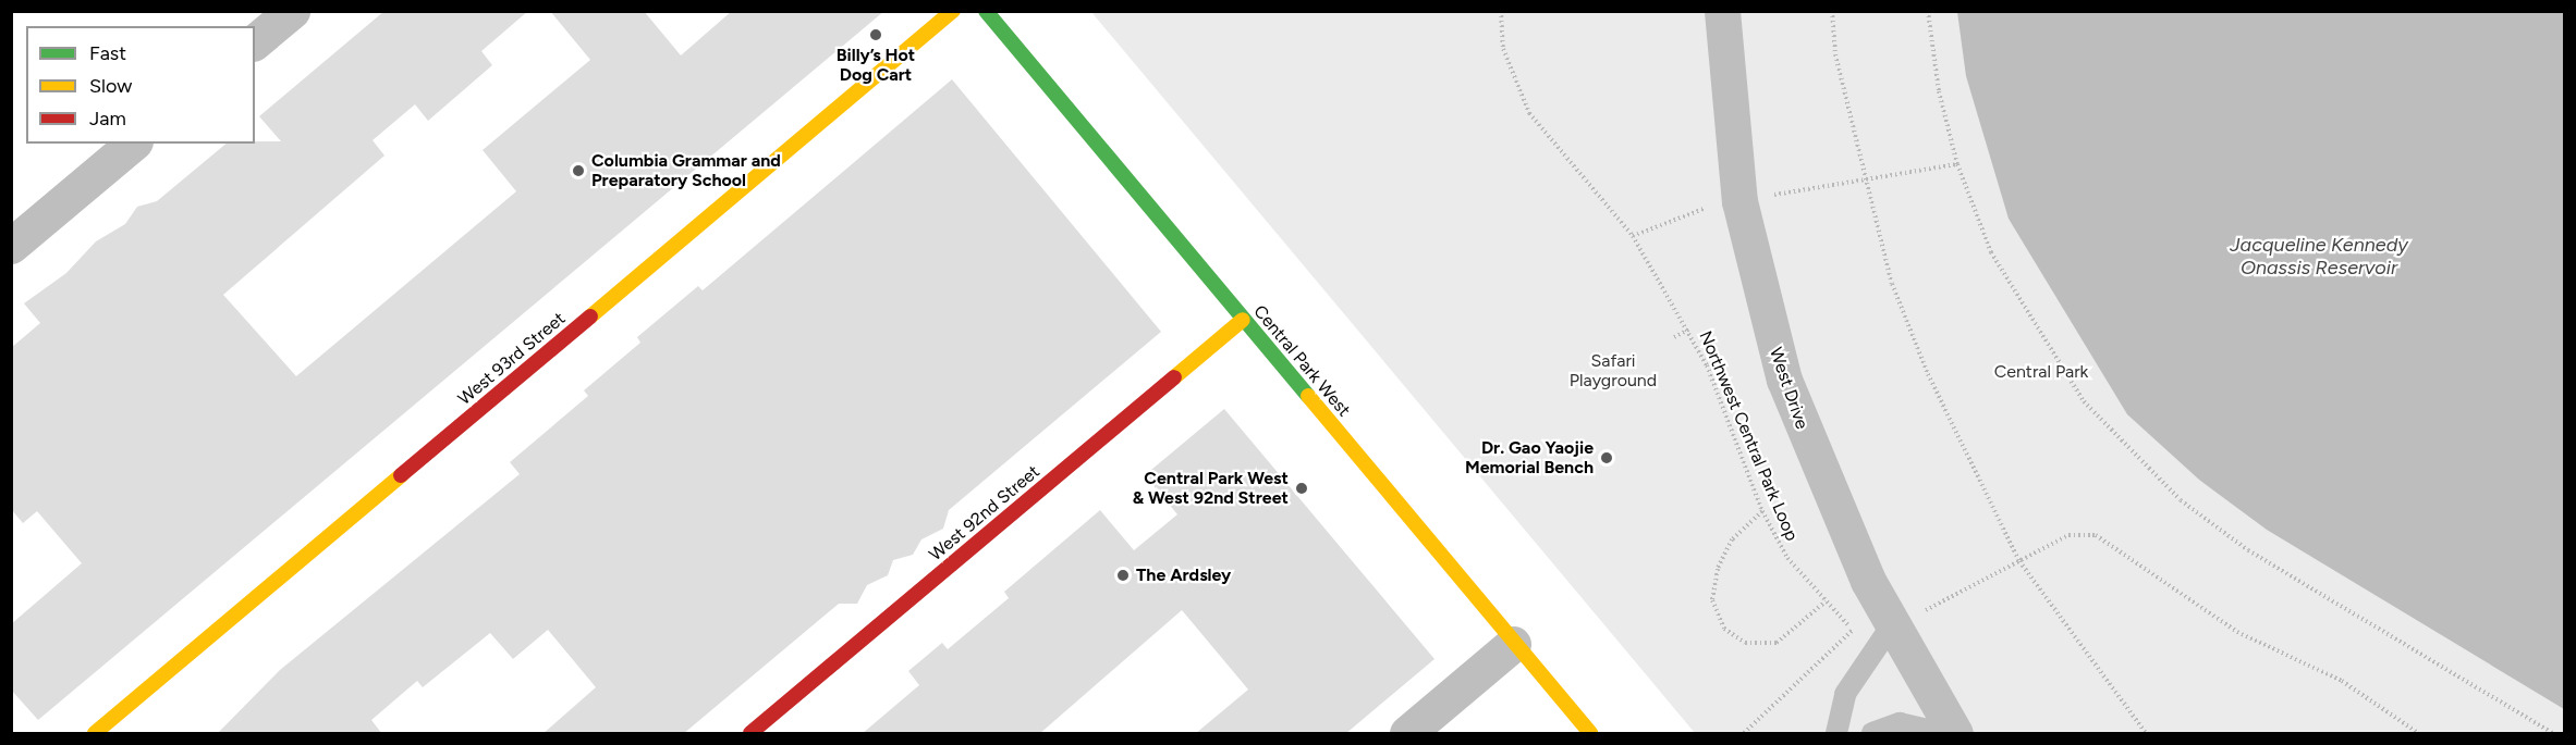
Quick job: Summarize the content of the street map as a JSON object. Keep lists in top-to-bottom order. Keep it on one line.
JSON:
{"streets":{"street":["West 93rd Street","Central Park West","West Drive","West 92nd Street"],"path":["Northwest Central Park Loop"]},"crossings":[["Central Park West","West 92nd Street"]],"water":["Jacqueline Kennedy Onassis Reservoir"],"parks":["Safari Playground","Central Park"],"places":["Billy’s Hot Dog Cart","Columbia Grammar and Preparatory School","Dr. Gao Yaojie Memorial Bench","Central Park West & West 92nd Street","The Ardsley"],"legend":["Fast","Slow","Jam"]}
